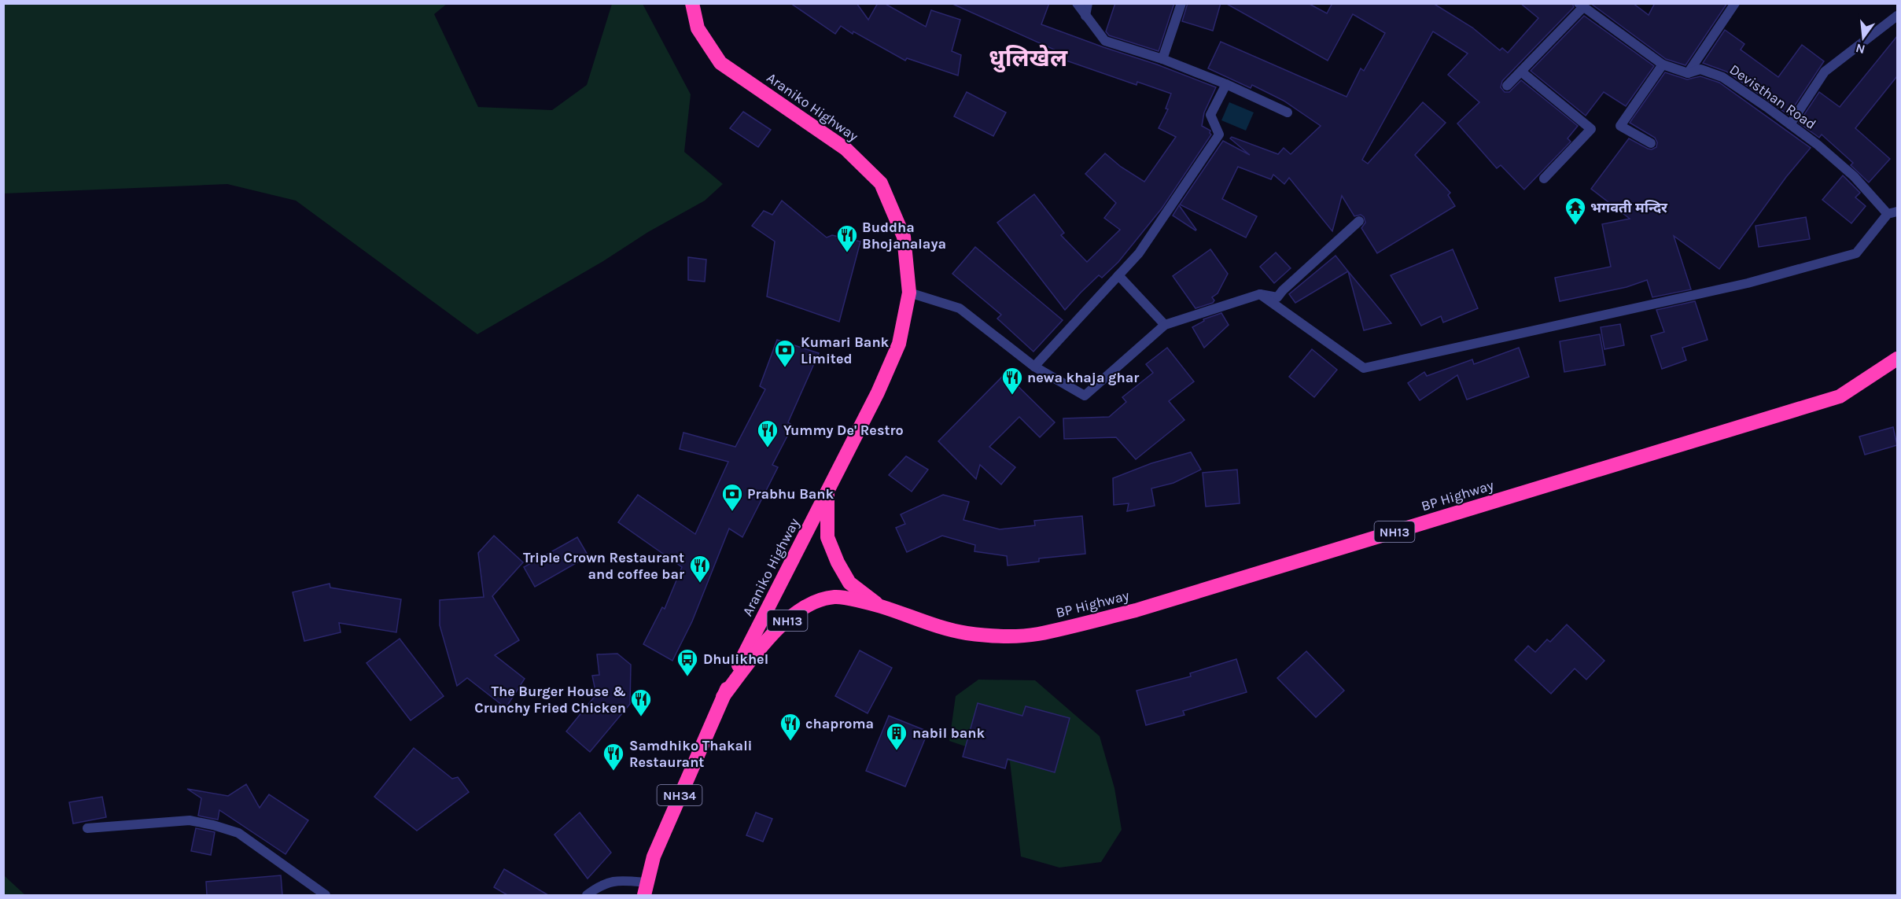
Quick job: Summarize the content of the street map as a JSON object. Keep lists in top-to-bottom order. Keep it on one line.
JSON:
{"streets":{"highway":["Araniko Highway","BP Highway","NH13","NH34"],"street":["Devisthan Road"]},"crossings":[["Araniko Highway","BP Highway"]],"districts":["धुलिखेल"],"places":{"temple":["भगवती मन्दिर"],"restaurant":["Buddha Bhojanalaya","newa khaja ghar","Yummy De' Restro","Triple Crown Restaurant and coffee bar","The Burger House & Crunchy Fried Chicken","chaproma","Samdhiko Thakali Restaurant"],"bank":["Kumari Bank Limited","Prabhu Bank"],"bus stop":["Dhulikhel"],"building":["nabil bank"]},"north":"bottom"}
